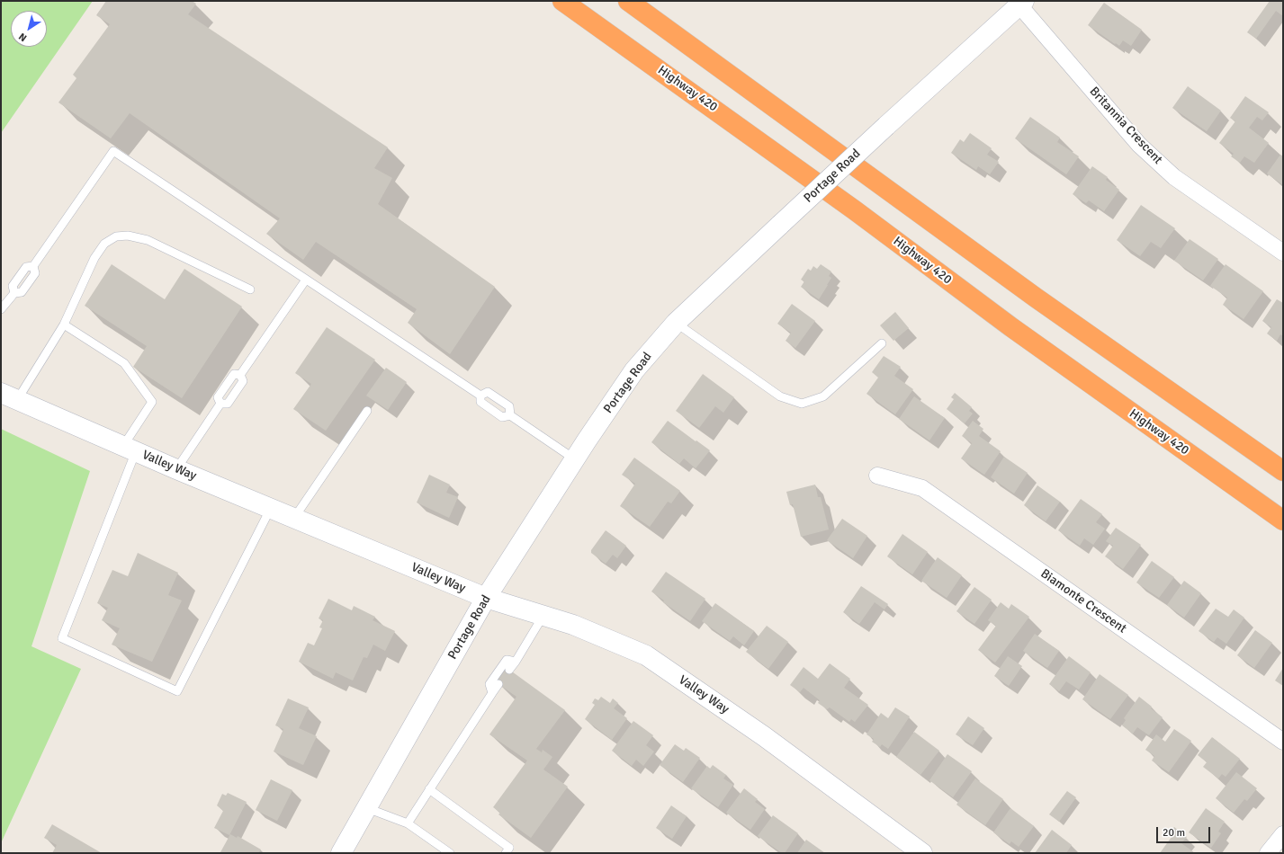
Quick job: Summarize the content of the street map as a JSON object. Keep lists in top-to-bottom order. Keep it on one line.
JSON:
{"streets":{"highway":["Highway 420"],"street":["Britannia Crescent","Portage Road","Valley Way","Biamonte Crescent"]},"crossings":[["Britannia Crescent","Portage Road"],["Portage Road","Valley Way"]],"scale_bar":"20 m","north":"bottom left"}
